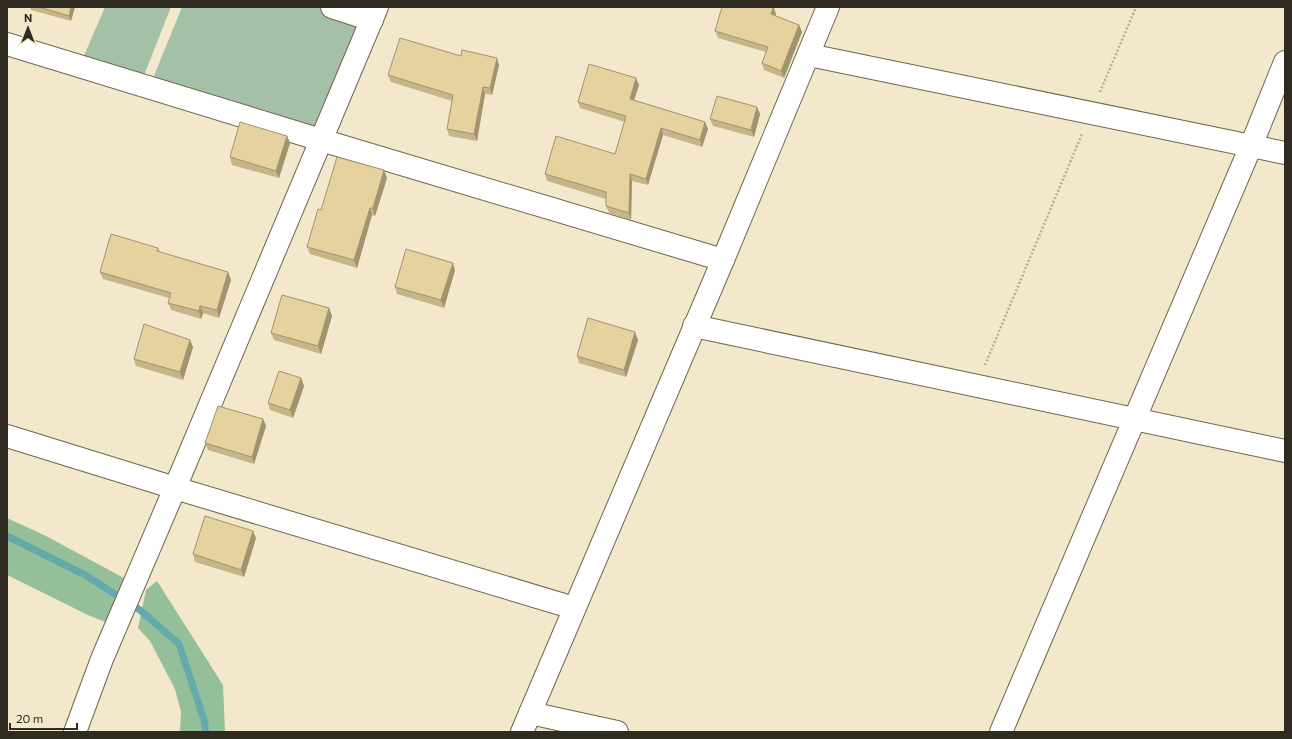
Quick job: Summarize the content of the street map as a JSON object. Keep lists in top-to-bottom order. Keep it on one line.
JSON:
{"scale_bar":"20 m","north":"top"}
